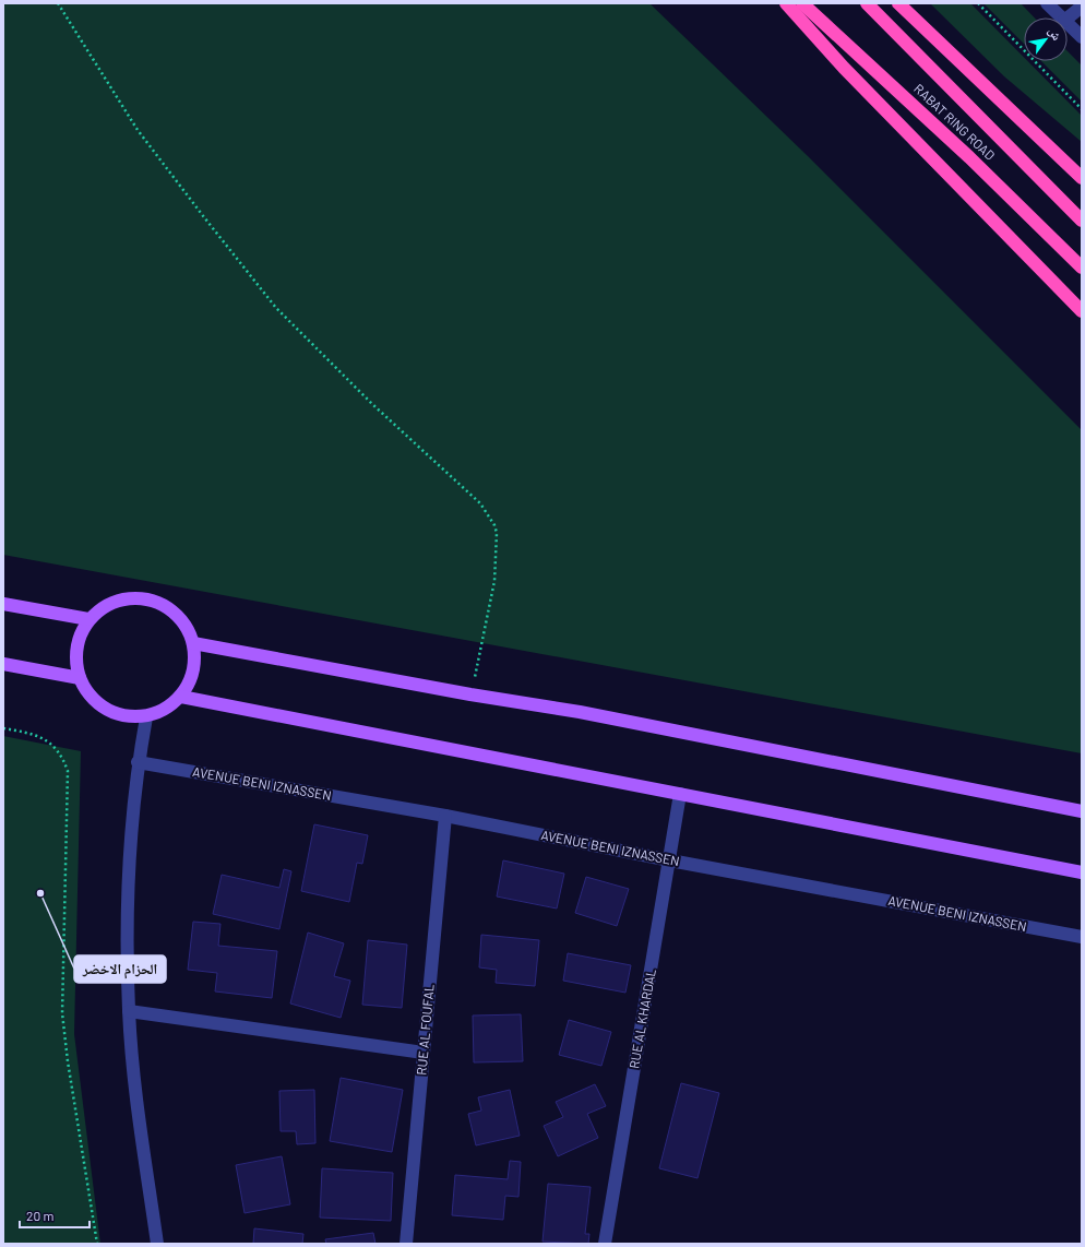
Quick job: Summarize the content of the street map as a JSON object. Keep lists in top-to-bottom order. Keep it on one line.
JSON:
{"streets":{"highway":["RABAT RING ROAD"],"street":["AVENUE BENI IZNASSEN","RUE AL KHARDAL","RUE AL FOUFAL"]},"crossings":[["AVENUE BENI IZNASSEN","RUE AL KHARDAL"],["AVENUE BENI IZNASSEN","RUE AL FOUFAL"]],"places":["الحزام الاخضر"],"scale_bar":"20 m","north":"top right"}
